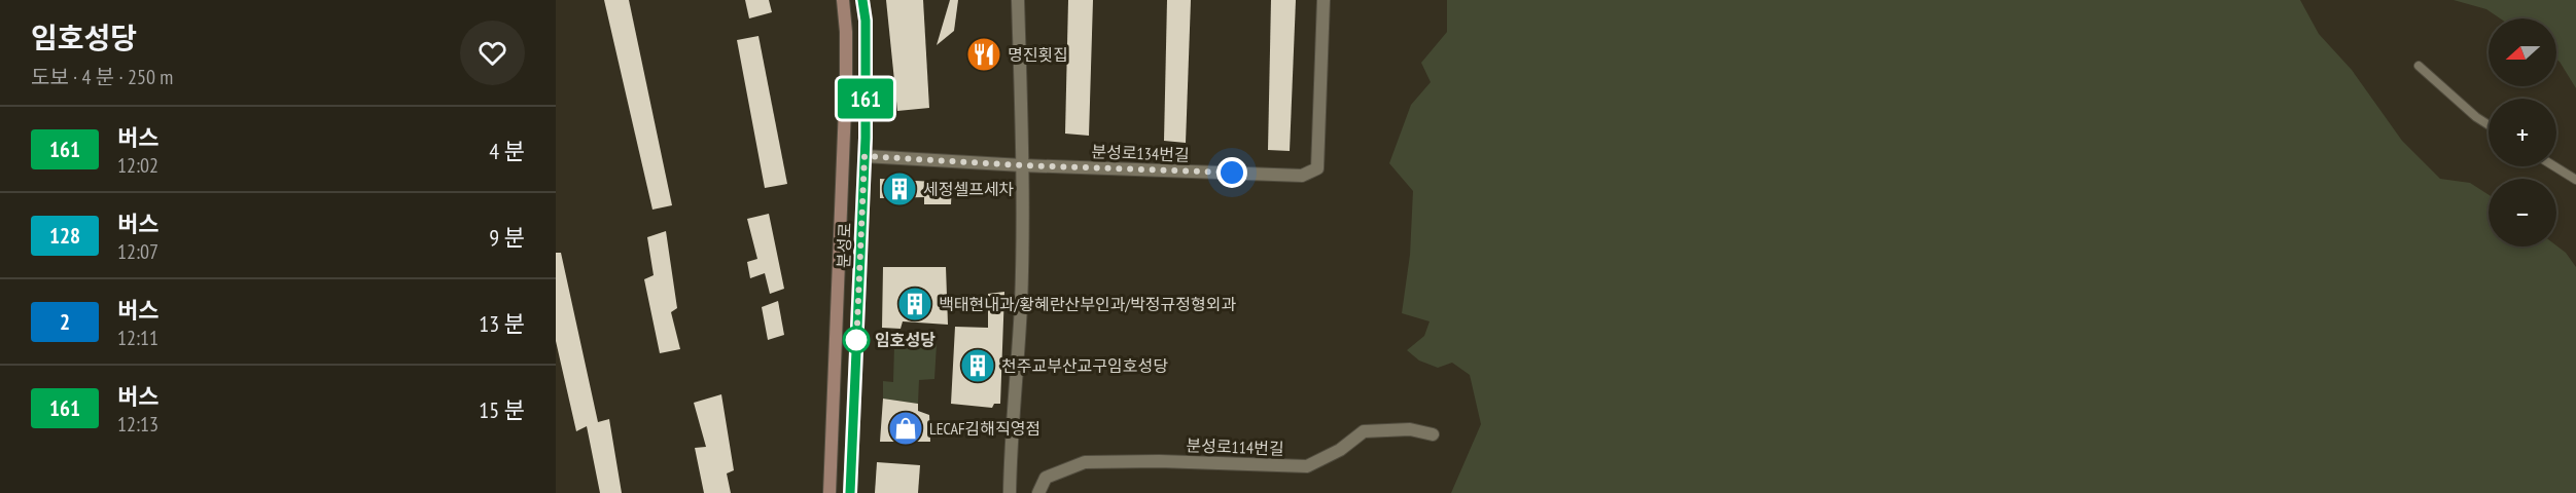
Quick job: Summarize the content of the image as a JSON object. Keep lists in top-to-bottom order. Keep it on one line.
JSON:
{"streets":{"main road":["분성로"],"street":["분성로134번길","분성로114번길"]},"crossings":[["분성로134번길","분성로"]],"places":{"restaurant":["명진횟집"],"building":["세정셀프세차","백태현내과/황혜란산부인과/박정규정형외과","천주교부산교구임호성당"],"other":["임호성당"],"shop":["LECAF김해직영점"]},"lines":["bus line 161"],"north":"left","page":{"heading":["임호성당","도보 · 4 분 · 250 m"],"on_map":"161","map_buttons":["+","−"],"list":[{"mark":"161","name":"버스","note":"12:02","value":"4 분"},{"mark":"128","name":"버스","note":"12:07","value":"9 분"},{"mark":"2","name":"버스","note":"12:11","value":"13 분"},{"mark":"161","name":"버스","note":"12:13","value":"15 분"}]}}
